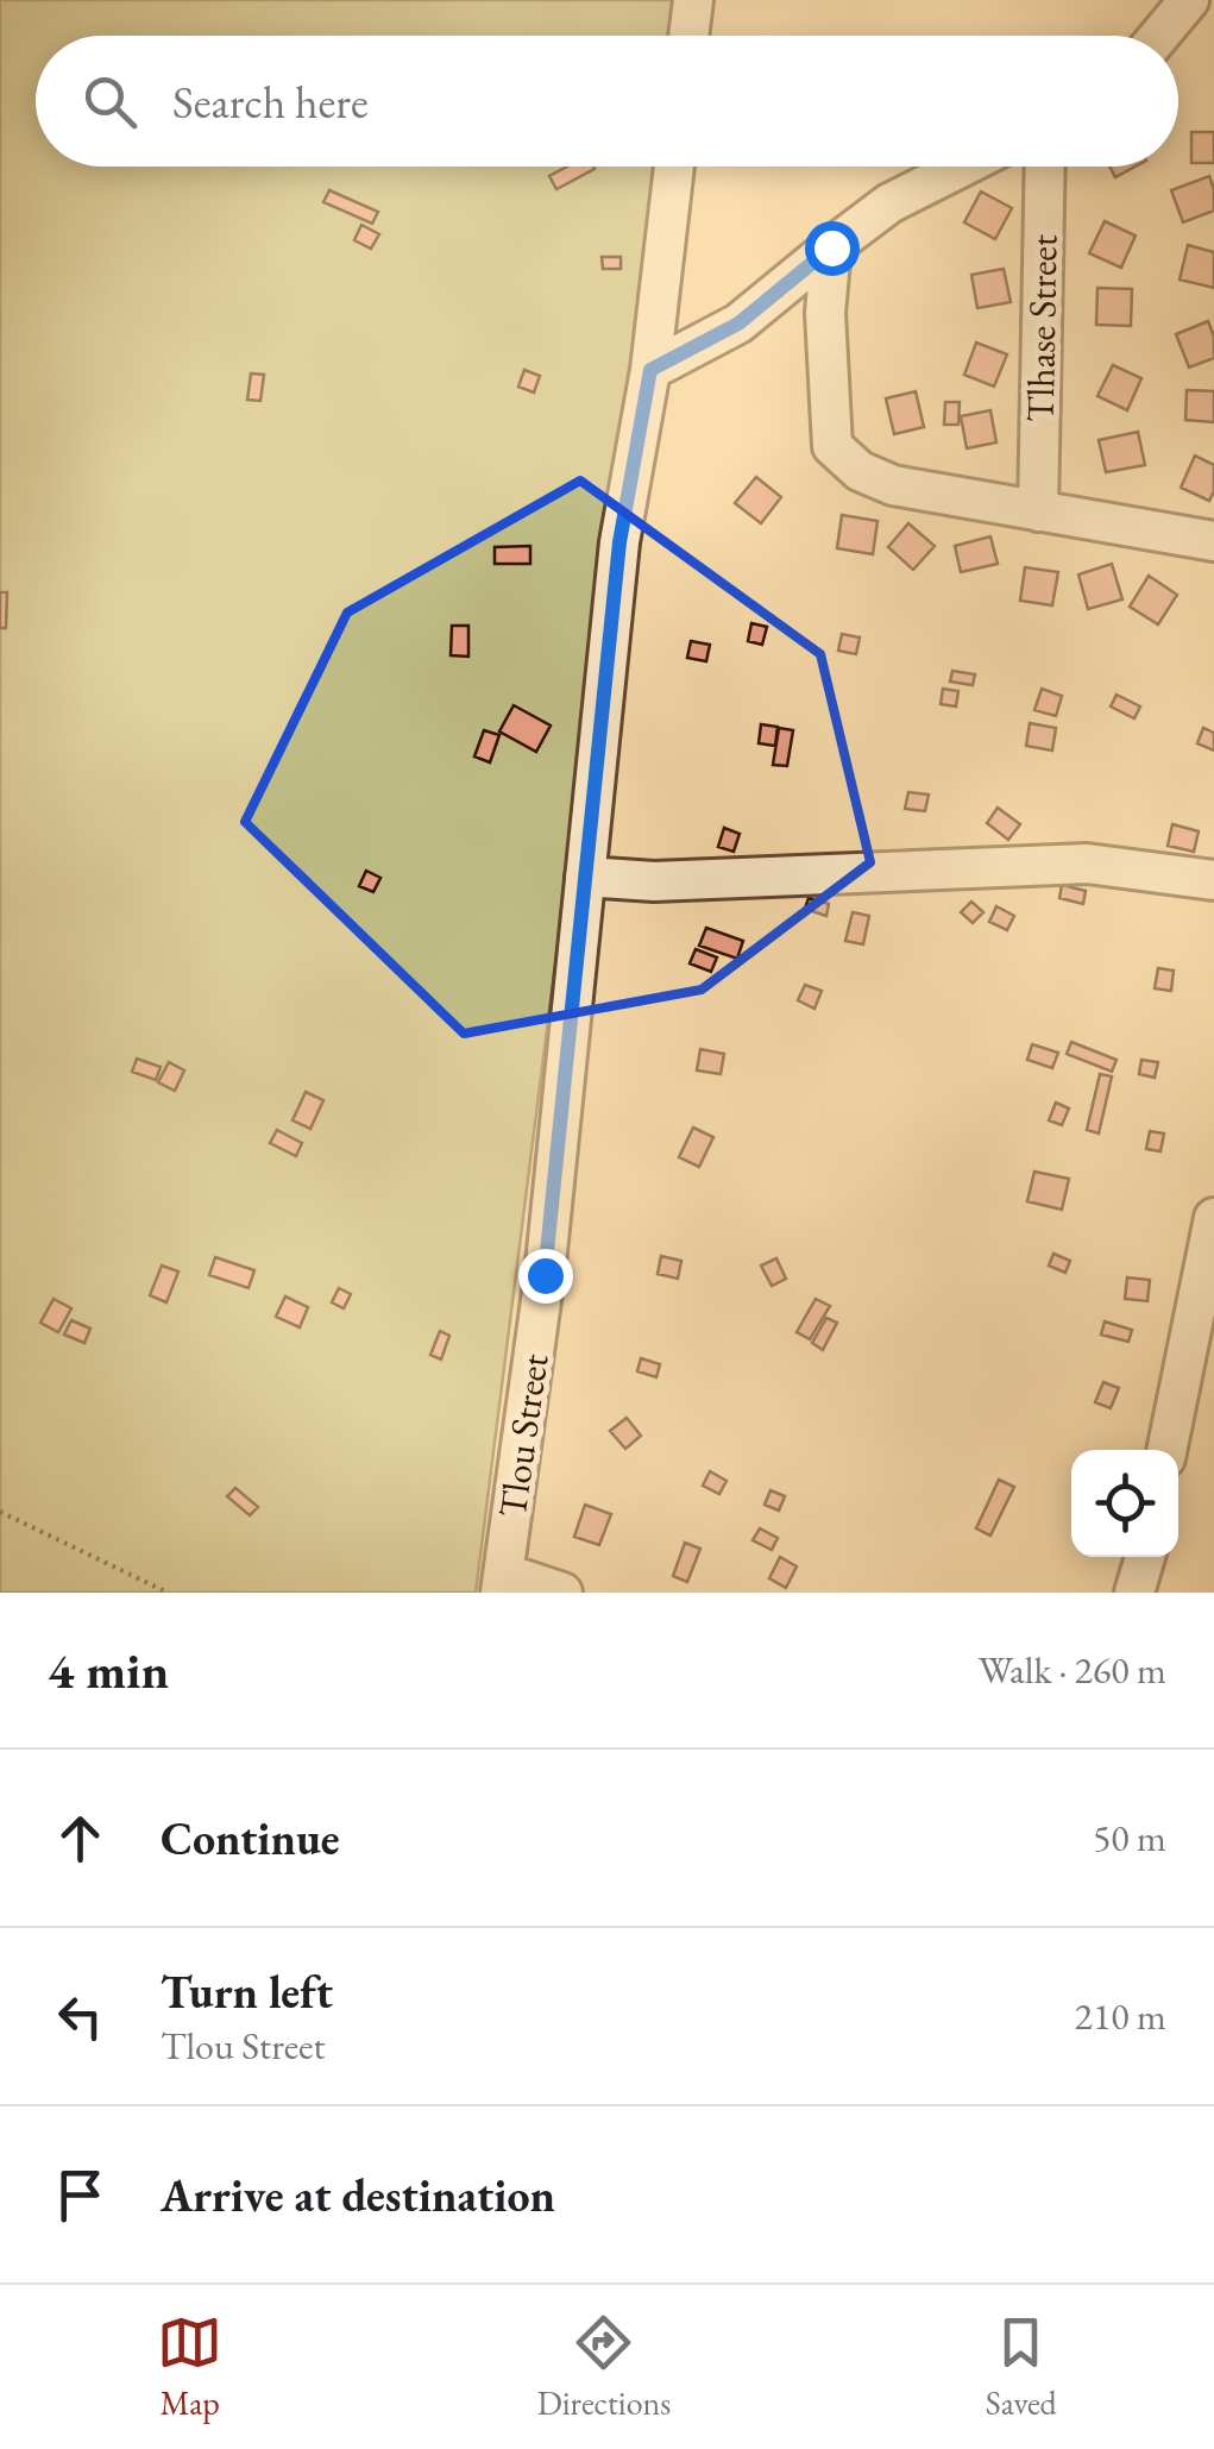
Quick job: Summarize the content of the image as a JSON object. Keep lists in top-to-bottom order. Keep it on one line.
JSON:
{"streets":{"street":["Tlhase Street","Tlou Street"]},"page":{"search":"Search here","heading":["4 min","Walk · 260 m"],"list":[["Continue","50 m"],["Turn left","Tlou Street","210 m"],"Arrive at destination"],"nav":["Map","Directions","Saved"]}}
